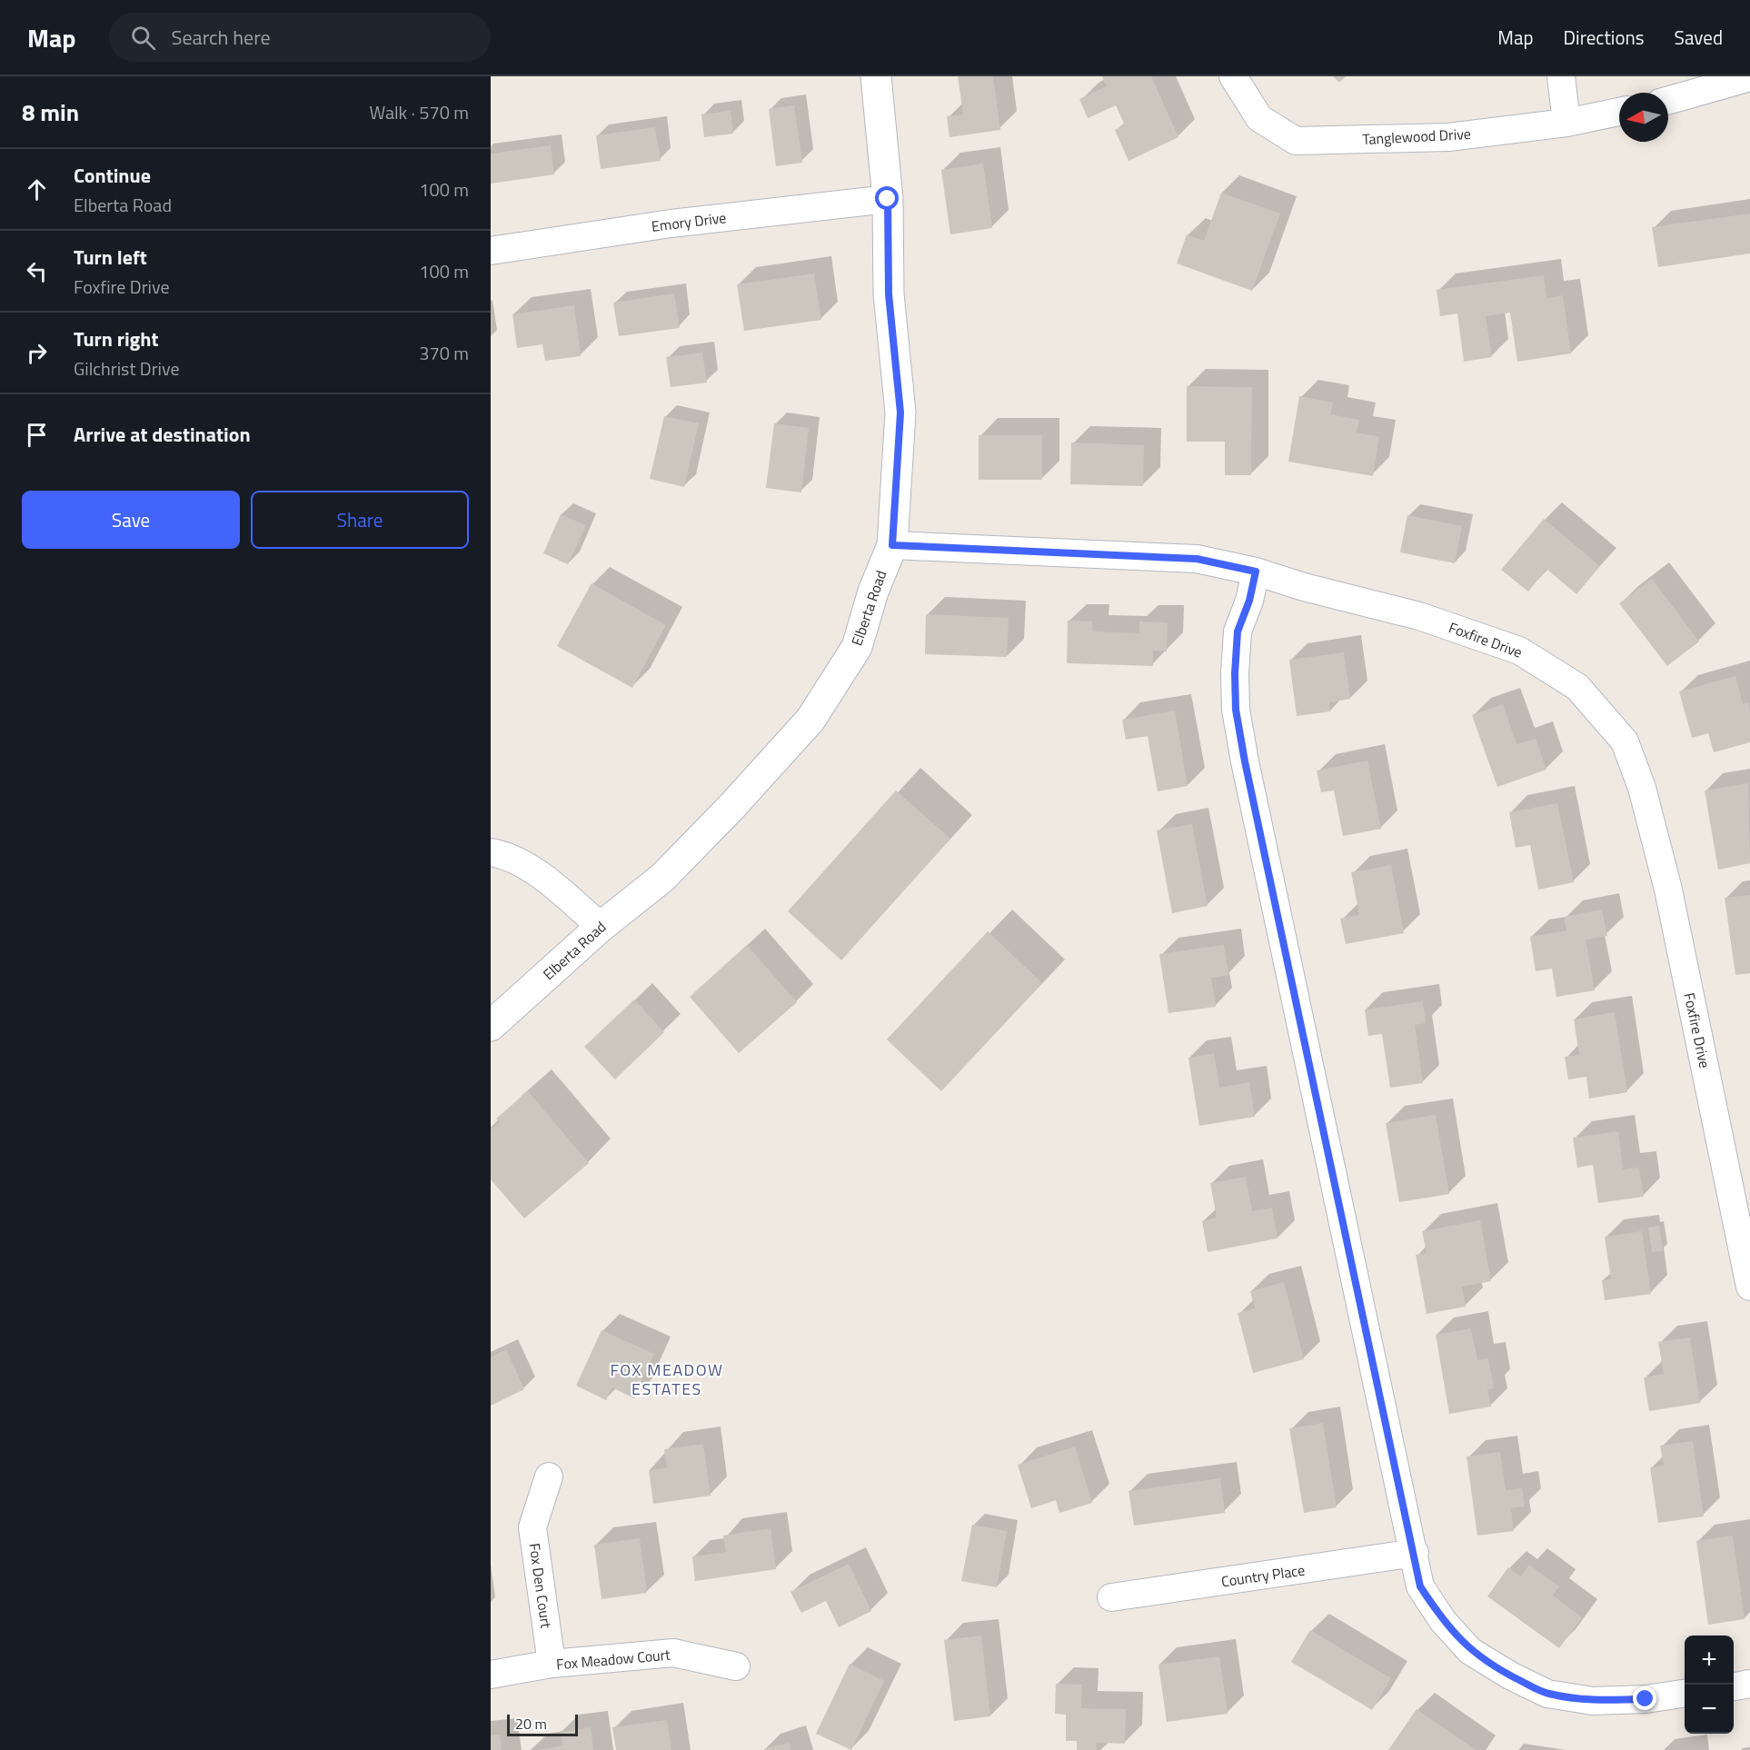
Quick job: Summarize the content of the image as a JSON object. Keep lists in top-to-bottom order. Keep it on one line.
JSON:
{"streets":{"street":["Tanglewood Drive","Emory Drive","Elberta Road","Foxfire Drive","Country Place","Fox Den Court","Fox Meadow Court"]},"crossings":[["Emory Drive","Elberta Road"],["Elberta Road","Foxfire Drive"],["Fox Den Court","Fox Meadow Court"]],"districts":["FOX MEADOW ESTATES"],"scale_bar":"20 m","north":"left","page":{"header":"Map","search":"Search here","nav":["Map","Directions","Saved"],"heading":["8 min","Walk · 570 m"],"list":[["Continue","Elberta Road","100 m"],["Turn left","Foxfire Drive","100 m"],["Turn right","Gilchrist Drive","370 m"],"Arrive at destination"],"buttons":["Save","Share"],"map_buttons":["+","−"],"scale":"20 m"}}
